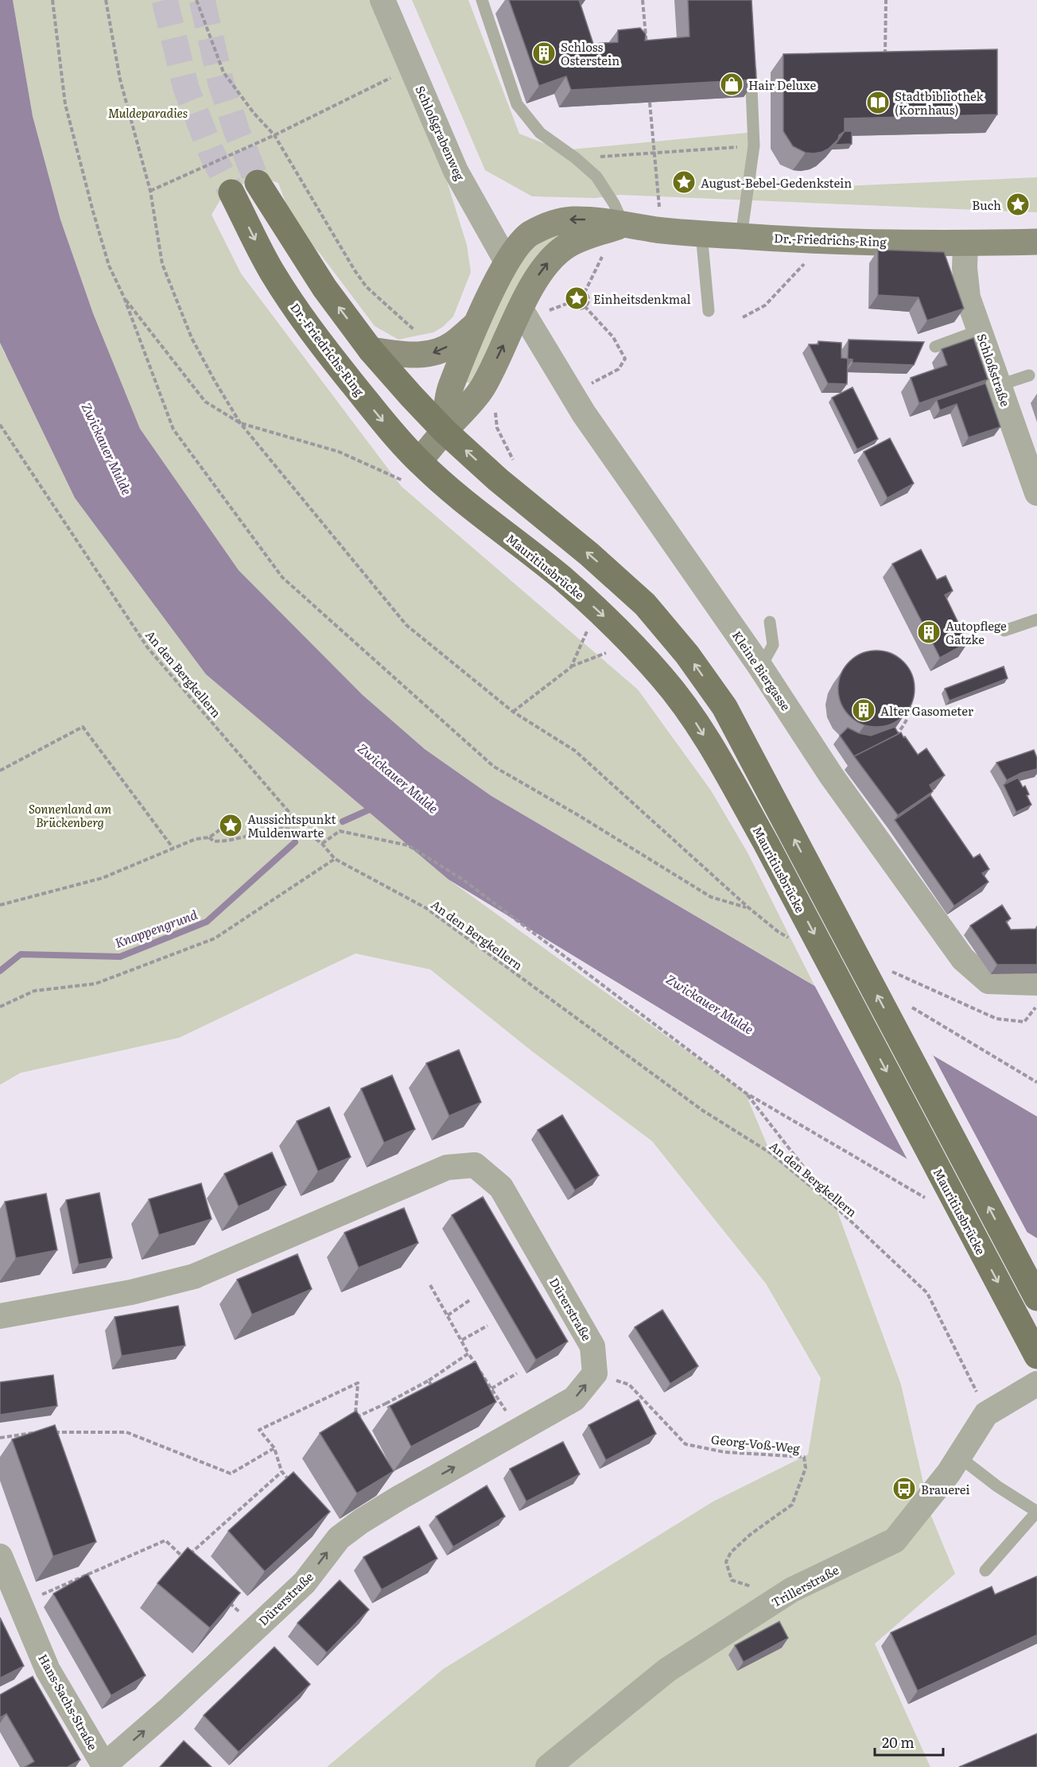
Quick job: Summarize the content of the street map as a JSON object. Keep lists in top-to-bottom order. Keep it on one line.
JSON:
{"streets":{"main road":["Dr.-Friedrichs-Ring","Mauritiusbrücke"],"street":["Schloßgrabenweg","Schloßstraße","Kleine Biergasse","Dürerstraße","Trillerstraße","Hans-Sachs-Straße"],"path":["An den Bergkellern","Georg-Voß-Weg"]},"crossings":[["Schloßgrabenweg","Dr.-Friedrichs-Ring"],["Dr.-Friedrichs-Ring","Schloßstraße"],["Dr.-Friedrichs-Ring","Mauritiusbrücke"],["Dr.-Friedrichs-Ring","Kleine Biergasse"],["An den Bergkellern","Trillerstraße"],["Dürerstraße","Georg-Voß-Weg"],["Dürerstraße","Hans-Sachs-Straße"]],"one_way":["Dürerstraße"],"water":["Zwickauer Mulde","Knappengrund"],"parks":["Muldeparadies","Sonnenland am Brückenberg"],"places":{"building":["Schloss Osterstein","Autopflege Gatzke","Alter Gasometer"],"shop":["Hair Deluxe"],"library":["Stadtbibliothek (Kornhaus)"],"place":["August-Bebel-Gedenkstein","Buch","Einheitsdenkmal","Aussichtspunkt Muldenwarte"],"bus stop":["Brauerei"]},"scale_bar":"20 m"}
